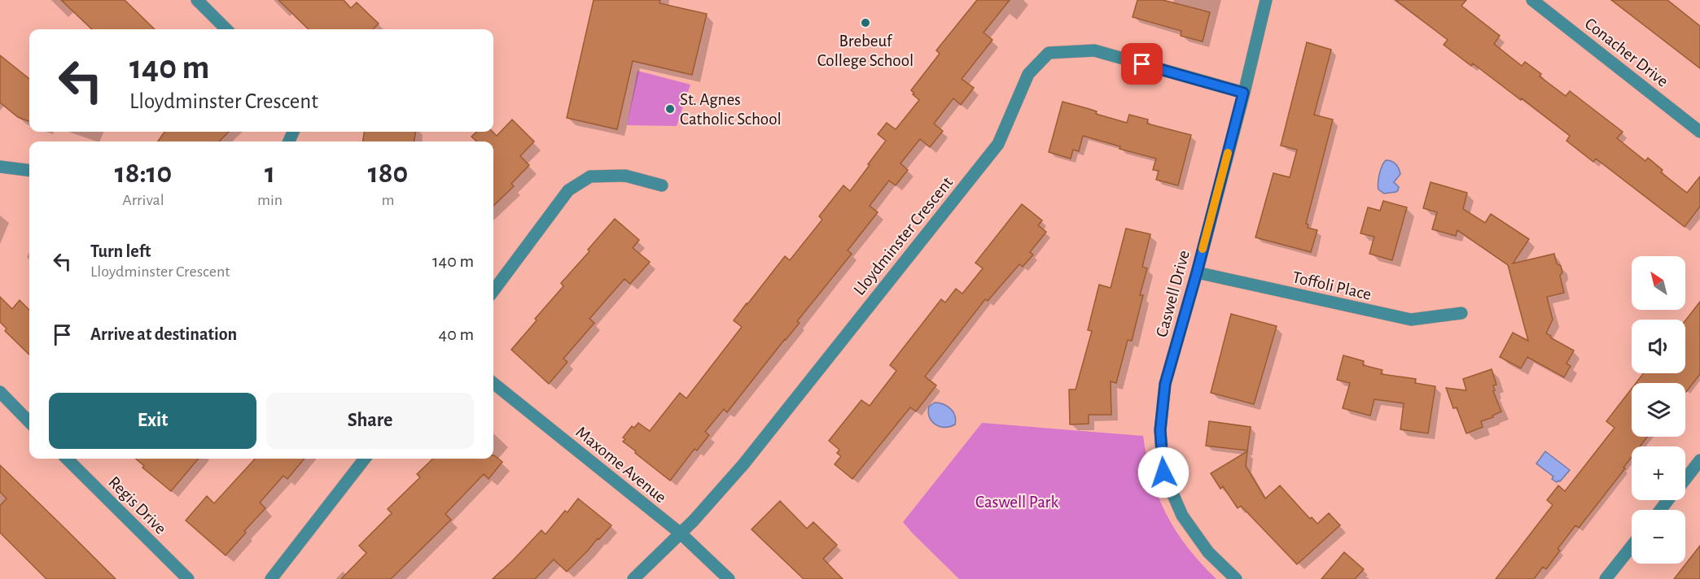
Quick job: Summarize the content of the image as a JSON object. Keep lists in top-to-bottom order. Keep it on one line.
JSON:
{"streets":{"street":["Conacher Drive","Lloydminster Crescent","Toffoli Place","Caswell Drive","Maxome Avenue","Regis Drive"]},"crossings":[["Lloydminster Crescent","Caswell Drive"],["Lloydminster Crescent","Maxome Avenue"],["Toffoli Place","Caswell Drive"]],"parks":["Caswell Park"],"places":["Brebeuf College School","St. Agnes Catholic School"],"north":"top left","page":{"turn":["140 m","Lloydminster Crescent"],"eta":["18:10","Arrival","1","min","180","m"],"list":[{"name":"Turn left","note":"Lloydminster Crescent","value":"140 m"},{"name":"Arrive at destination","value":"40 m"}],"map_buttons":["+","−"],"buttons":["Exit","Share"]}}
